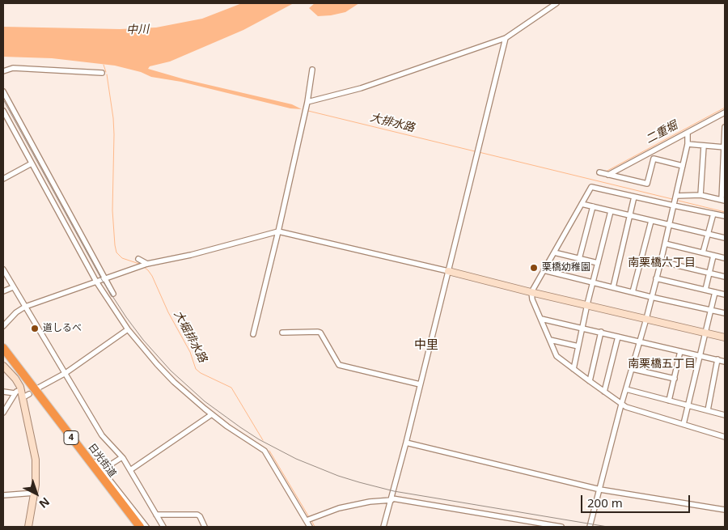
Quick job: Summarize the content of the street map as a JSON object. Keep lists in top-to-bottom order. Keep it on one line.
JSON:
{"streets":{"highway":["4","日光街道"]},"districts":["南栗橋六丁目","中里","南栗橋五丁目"],"water":["中川","大排水路","二重堀","大堀排水路"],"places":["栗橋幼稚園","道しるべ"],"scale_bar":"200 m","north":"bottom right"}
